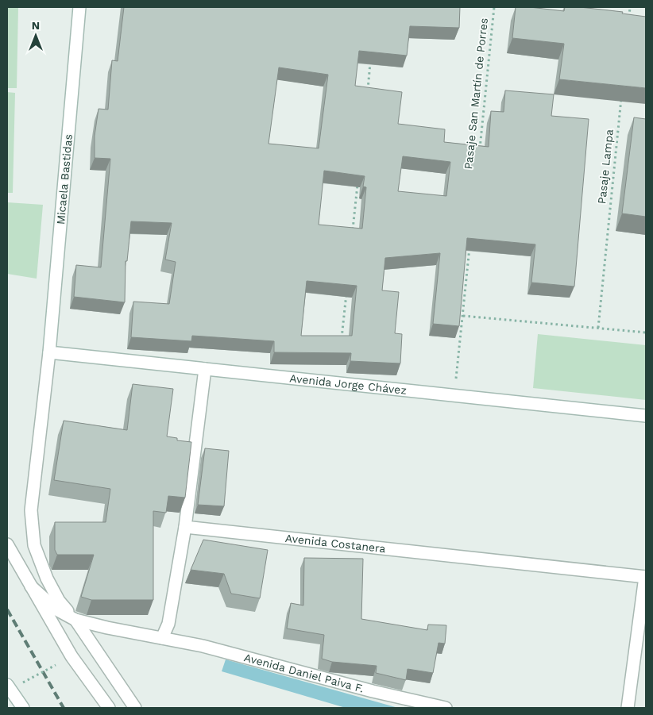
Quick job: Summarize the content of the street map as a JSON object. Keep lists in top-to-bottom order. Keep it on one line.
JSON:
{"streets":{"street":["Micaela Bastidas","Avenida Jorge Chávez","Avenida Costanera","Avenida Daniel Paiva F."],"path":["Pasaje San Martín de Porres","Pasaje Lampa"]},"crossings":[["Micaela Bastidas","Avenida Jorge Chávez"],["Micaela Bastidas","Avenida Daniel Paiva F."]],"north":"top"}
